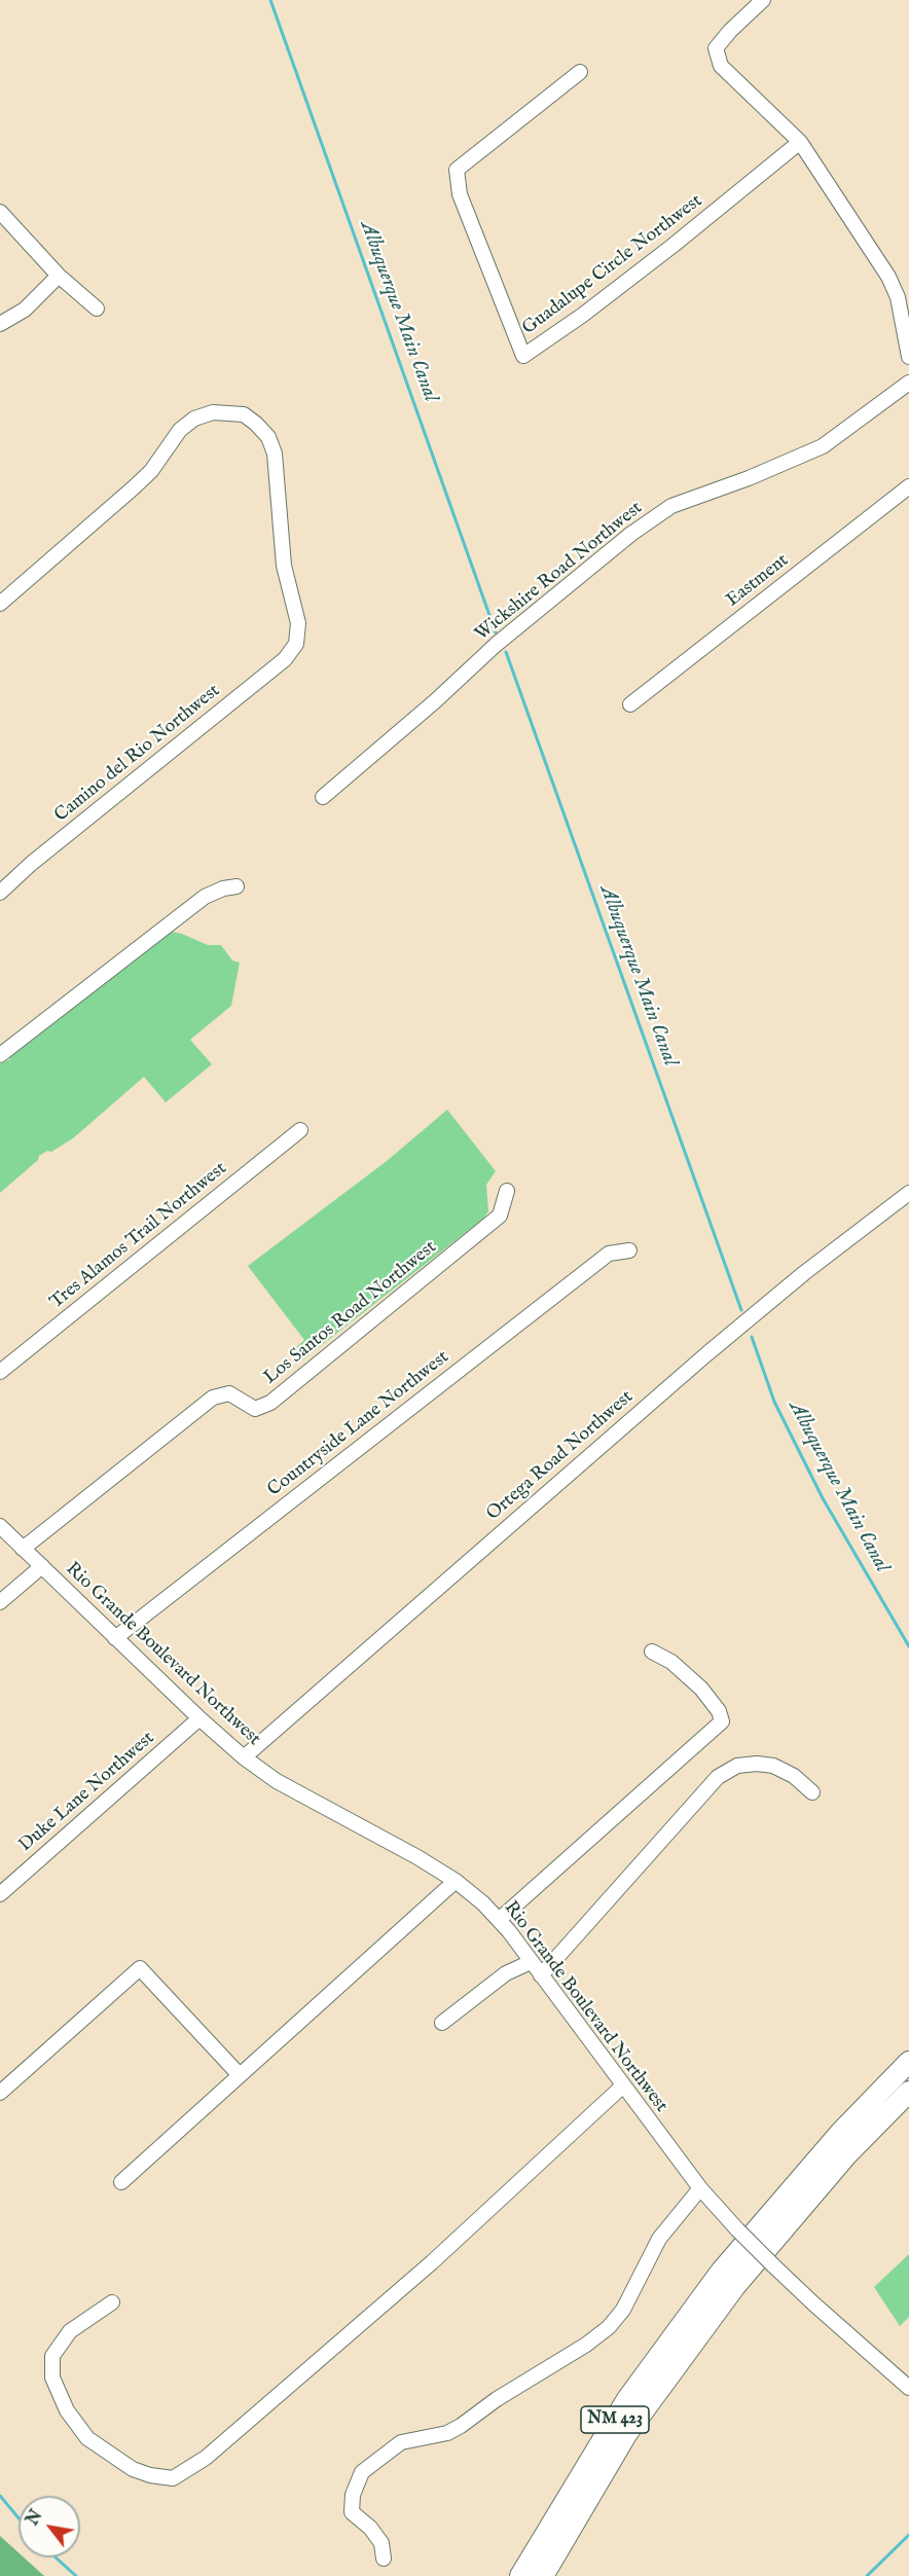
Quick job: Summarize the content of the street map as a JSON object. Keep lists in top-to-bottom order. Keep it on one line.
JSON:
{"streets":{"highway":["NM 423"],"street":["Guadalupe Circle Northwest","Wickshire Road Northwest","Eastment","Camino del Rio Northwest","Tres Alamos Trail Northwest","Los Santos Road Northwest","Countryside Lane Northwest","Ortega Road Northwest","Rio Grande Boulevard Northwest","Duke Lane Northwest"]},"crossings":[["Los Santos Road Northwest","Rio Grande Boulevard Northwest"],["Countryside Lane Northwest","Rio Grande Boulevard Northwest"],["Ortega Road Northwest","Rio Grande Boulevard Northwest"],["Rio Grande Boulevard Northwest","Duke Lane Northwest"]],"water":["Albuquerque Main Canal"],"north":"top left"}
